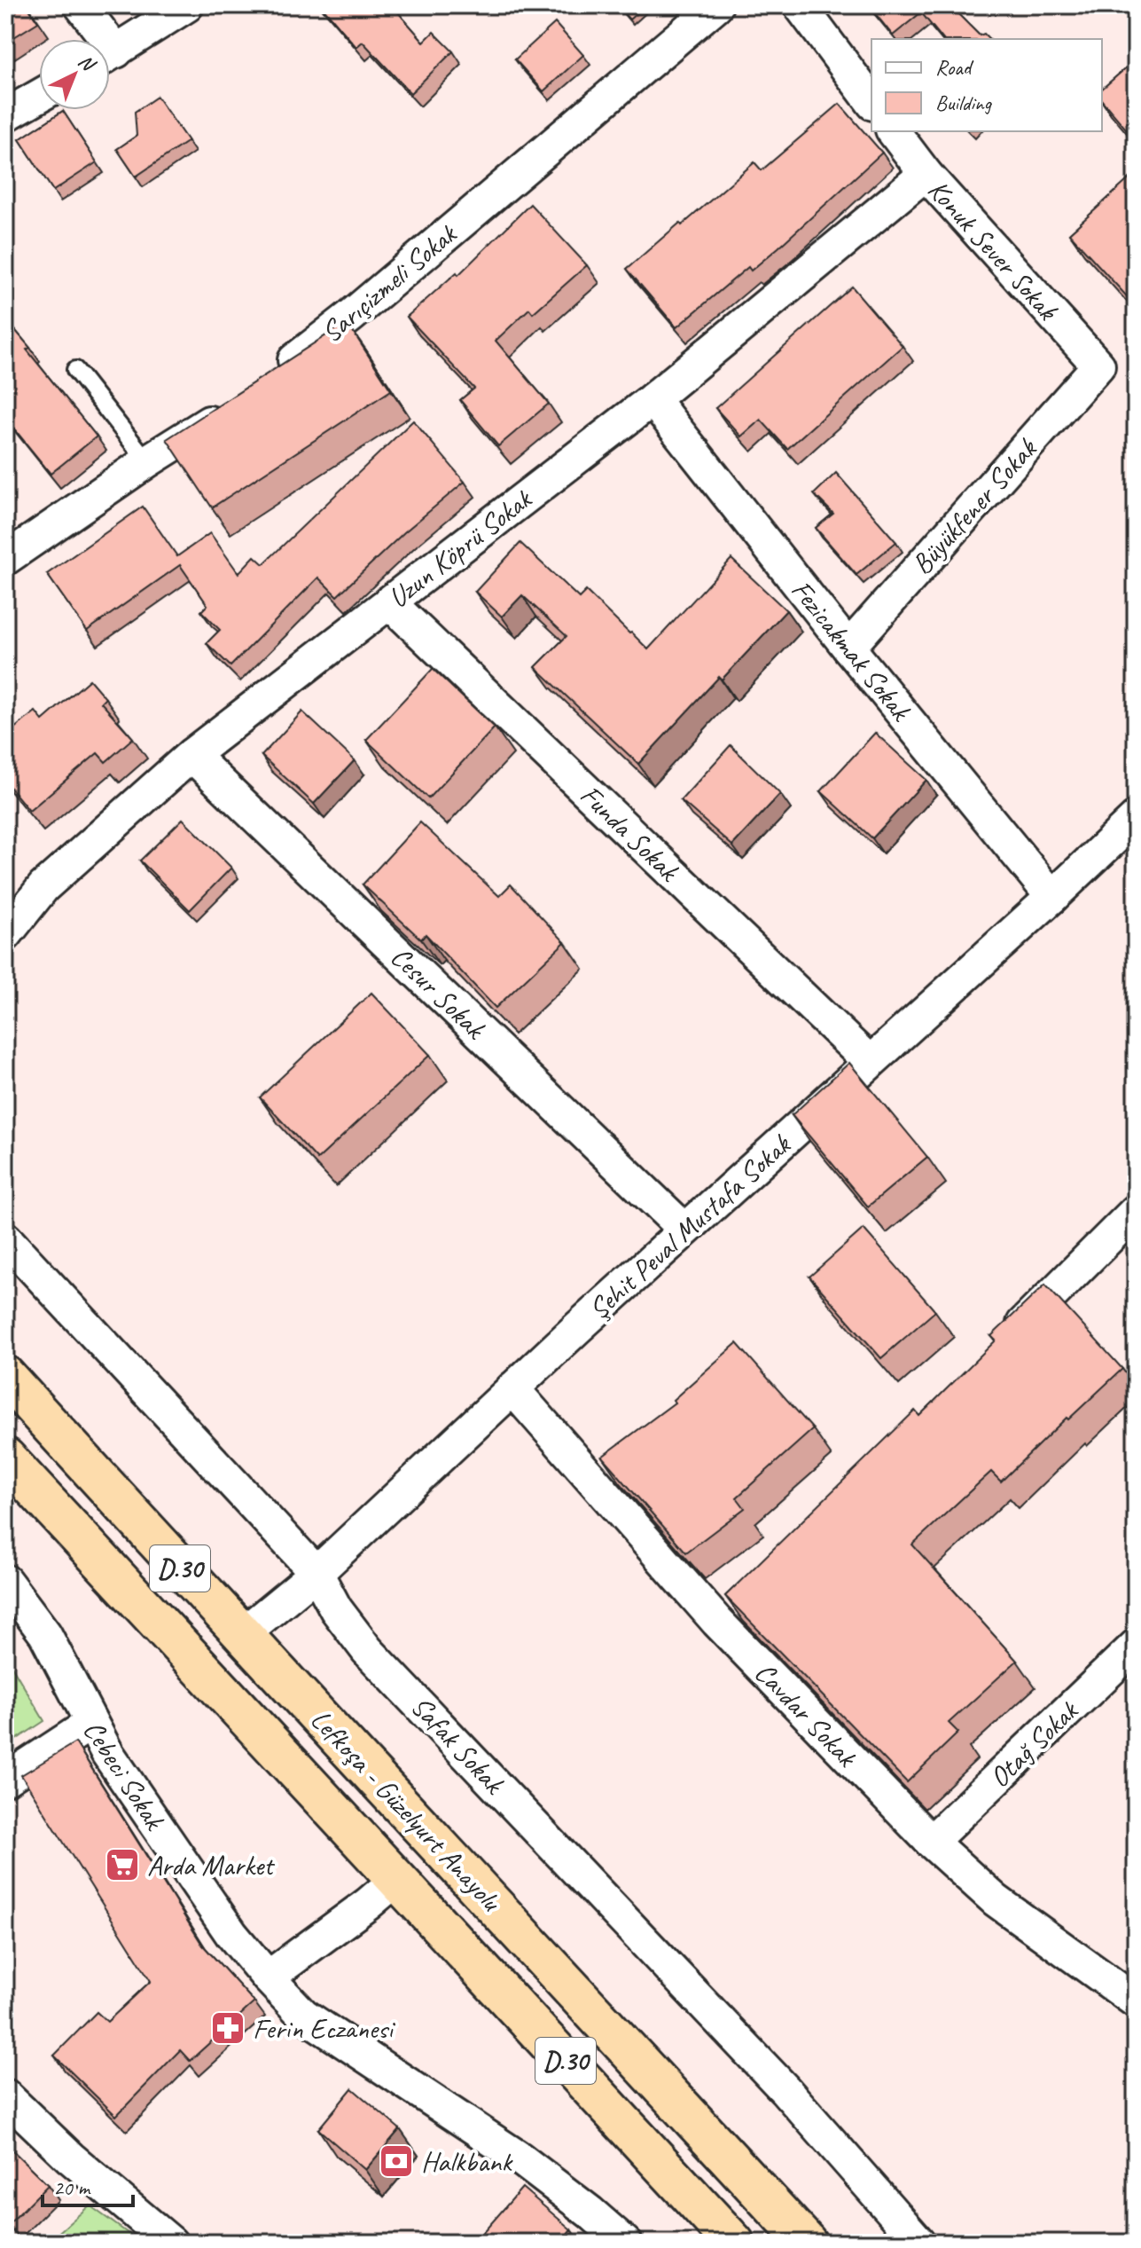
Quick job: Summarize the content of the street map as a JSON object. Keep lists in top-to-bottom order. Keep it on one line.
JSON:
{"streets":{"highway":["D.30","Lefkoşa - Güzelyurt Anayolu"],"street":["Konuk Sever Sokak","Sarıçizmeli Sokak","Büyükfener Sokak","Uzun Köprü Sokak","Fezicakmak Sokak","Funda Sokak","Cesur Sokak","Şehit Peval Mustafa Sokak","Cavdar Sokak","Safak Sokak","Otağ Sokak","Cebeci Sokak"]},"crossings":[["Konuk Sever Sokak","Büyükfener Sokak"],["Konuk Sever Sokak","Uzun Köprü Sokak"],["Büyükfener Sokak","Fezicakmak Sokak"],["Uzun Köprü Sokak","Fezicakmak Sokak"],["Uzun Köprü Sokak","Funda Sokak"],["Uzun Köprü Sokak","Cesur Sokak"],["Fezicakmak Sokak","Şehit Peval Mustafa Sokak"],["Funda Sokak","Şehit Peval Mustafa Sokak"],["Cesur Sokak","Şehit Peval Mustafa Sokak"],["Şehit Peval Mustafa Sokak","Cavdar Sokak"],["Şehit Peval Mustafa Sokak","Safak Sokak"],["Şehit Peval Mustafa Sokak","Lefkoşa - Güzelyurt Anayolu"],["Cavdar Sokak","Otağ Sokak"]],"places":{"supermarket":["Arda Market"],"pharmacy":["Ferin Eczanesi"],"bank":["Halkbank"]},"legend":["Road","Building"],"scale_bar":"20 m","north":"top right"}
